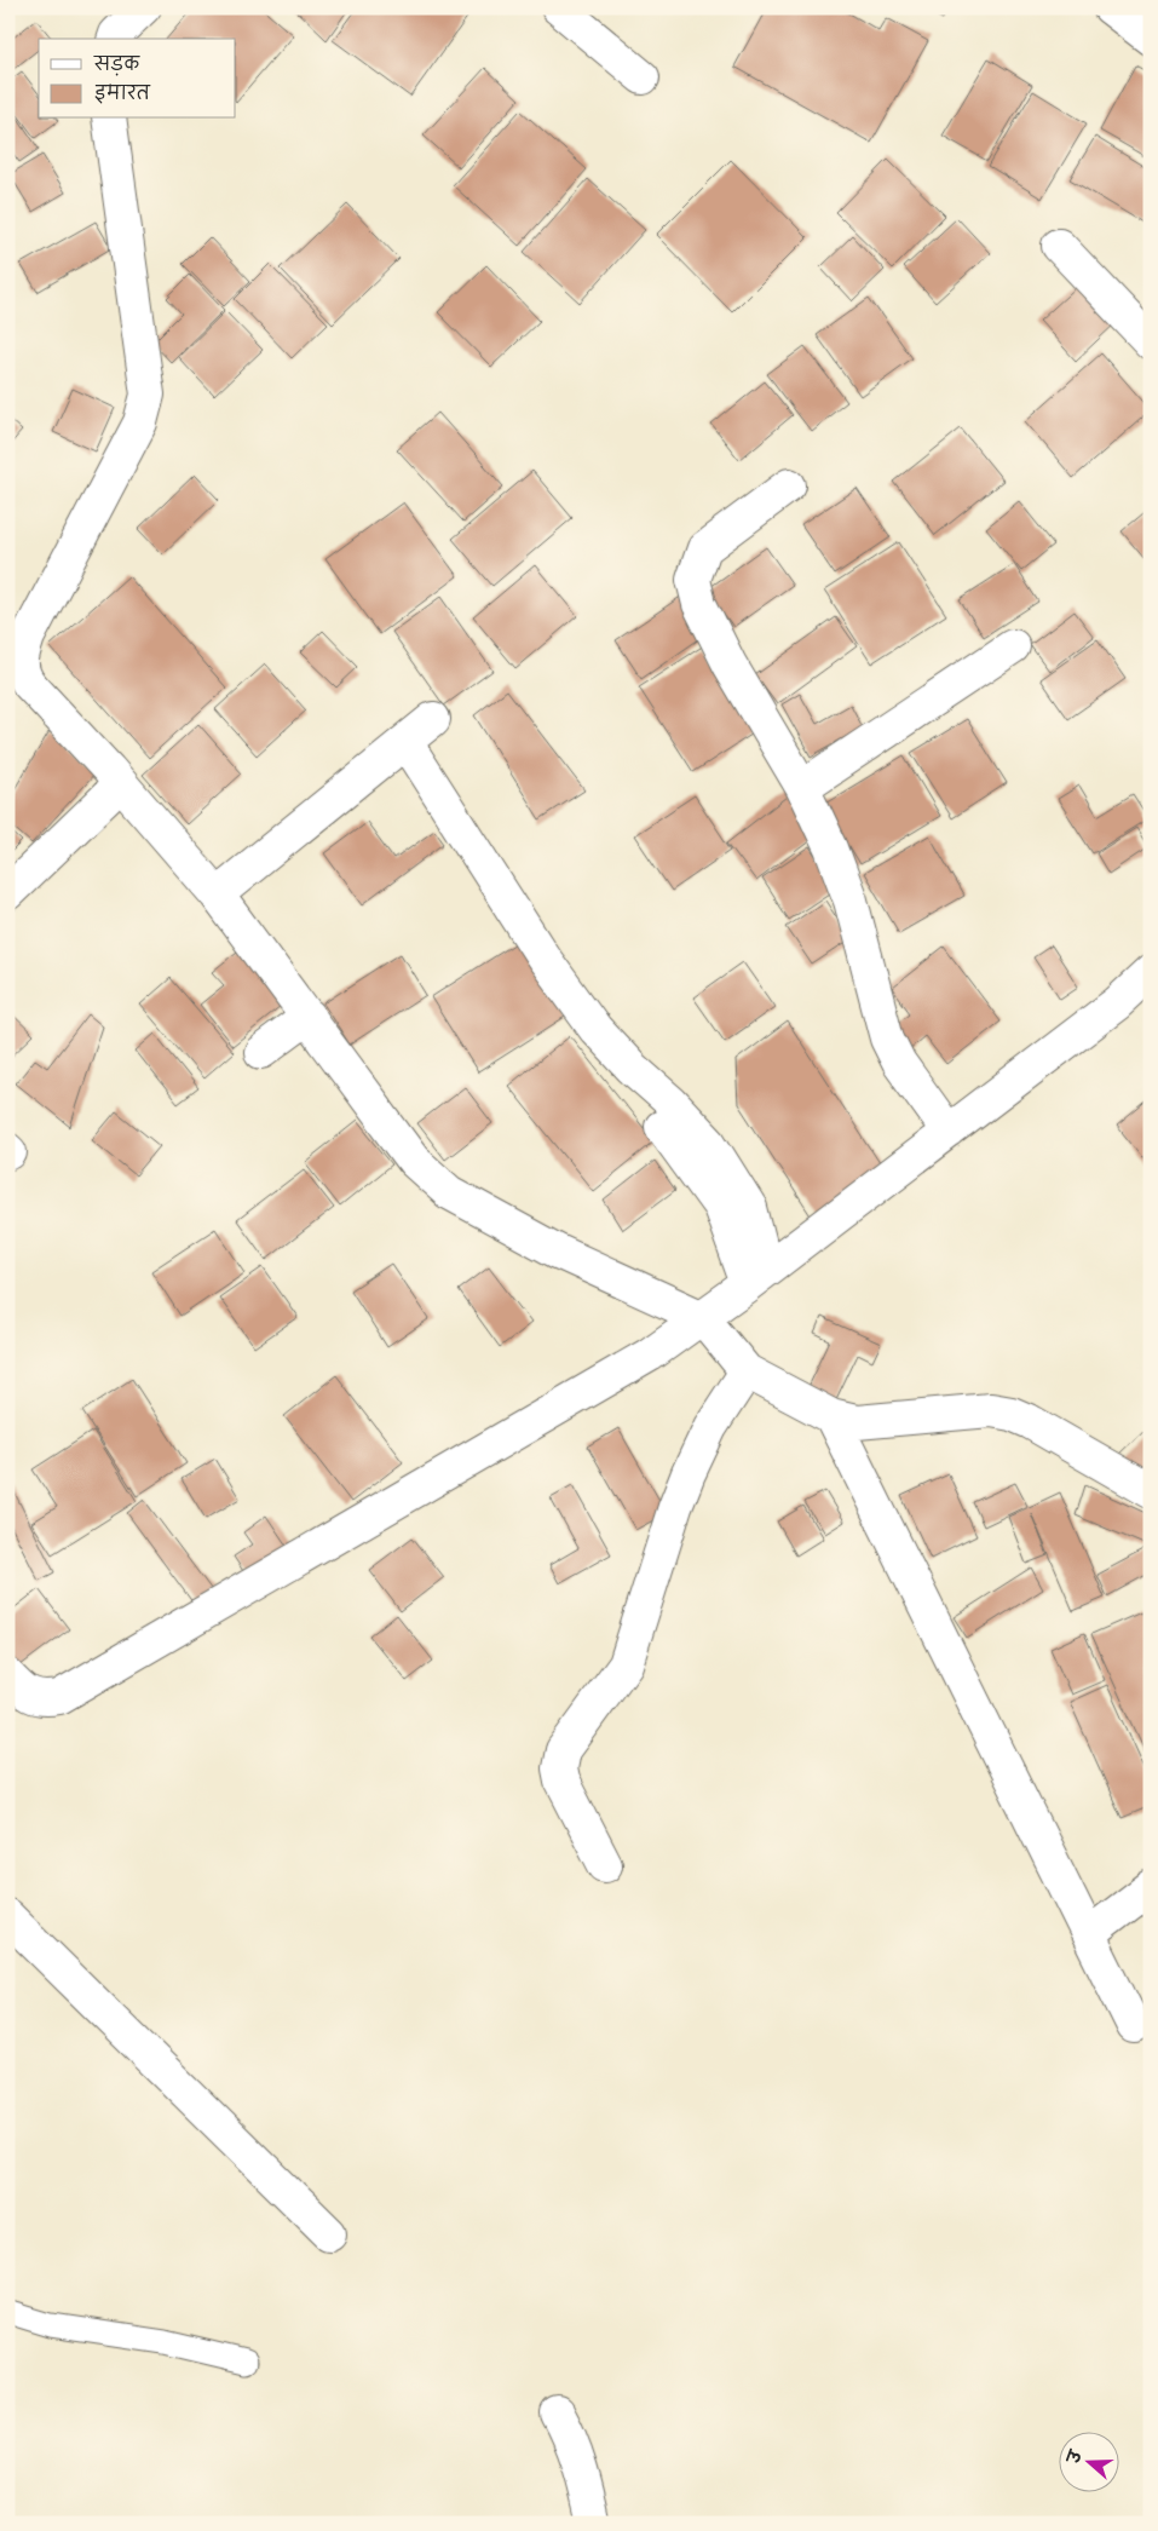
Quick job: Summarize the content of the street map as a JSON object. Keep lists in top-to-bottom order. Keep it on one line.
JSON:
{"legend":["सड़क","इमारत"],"north":"left"}
